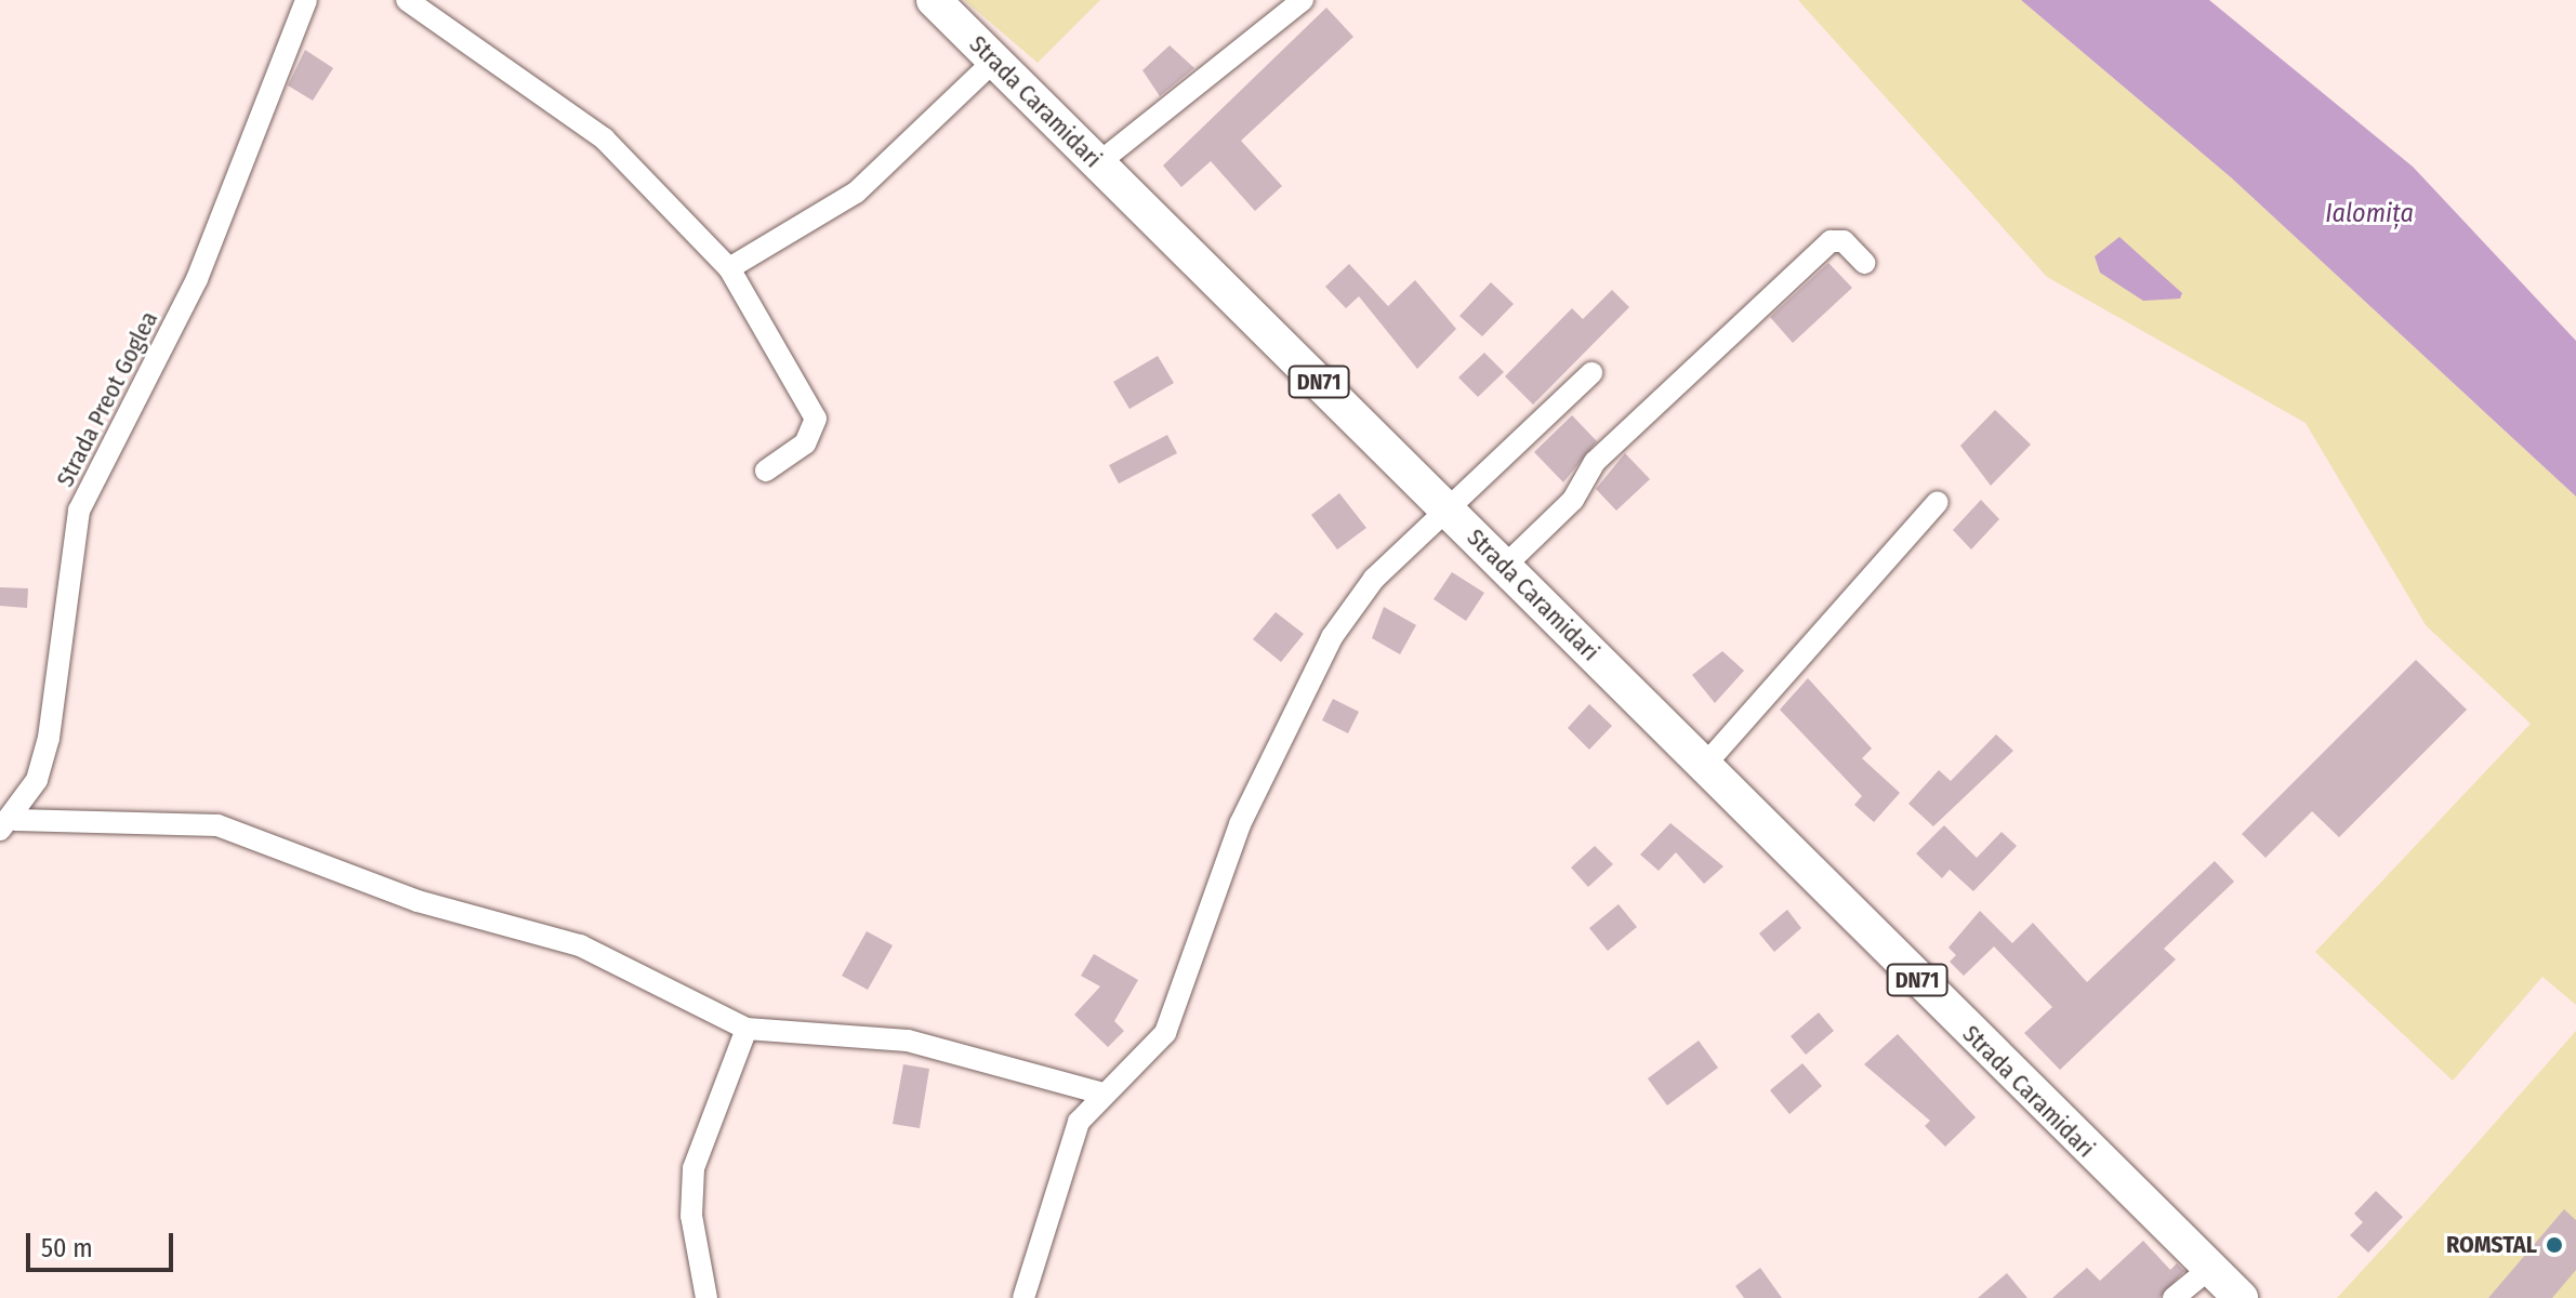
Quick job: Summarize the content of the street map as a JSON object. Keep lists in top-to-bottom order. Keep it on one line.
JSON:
{"streets":{"main road":["Strada Caramidari","DN71"],"street":["Strada Preot Goglea"]},"crossings":[["Strada Caramidari","DN71"]],"water":["Ialomița"],"places":["ROMSTAL"],"scale_bar":"50 m"}
